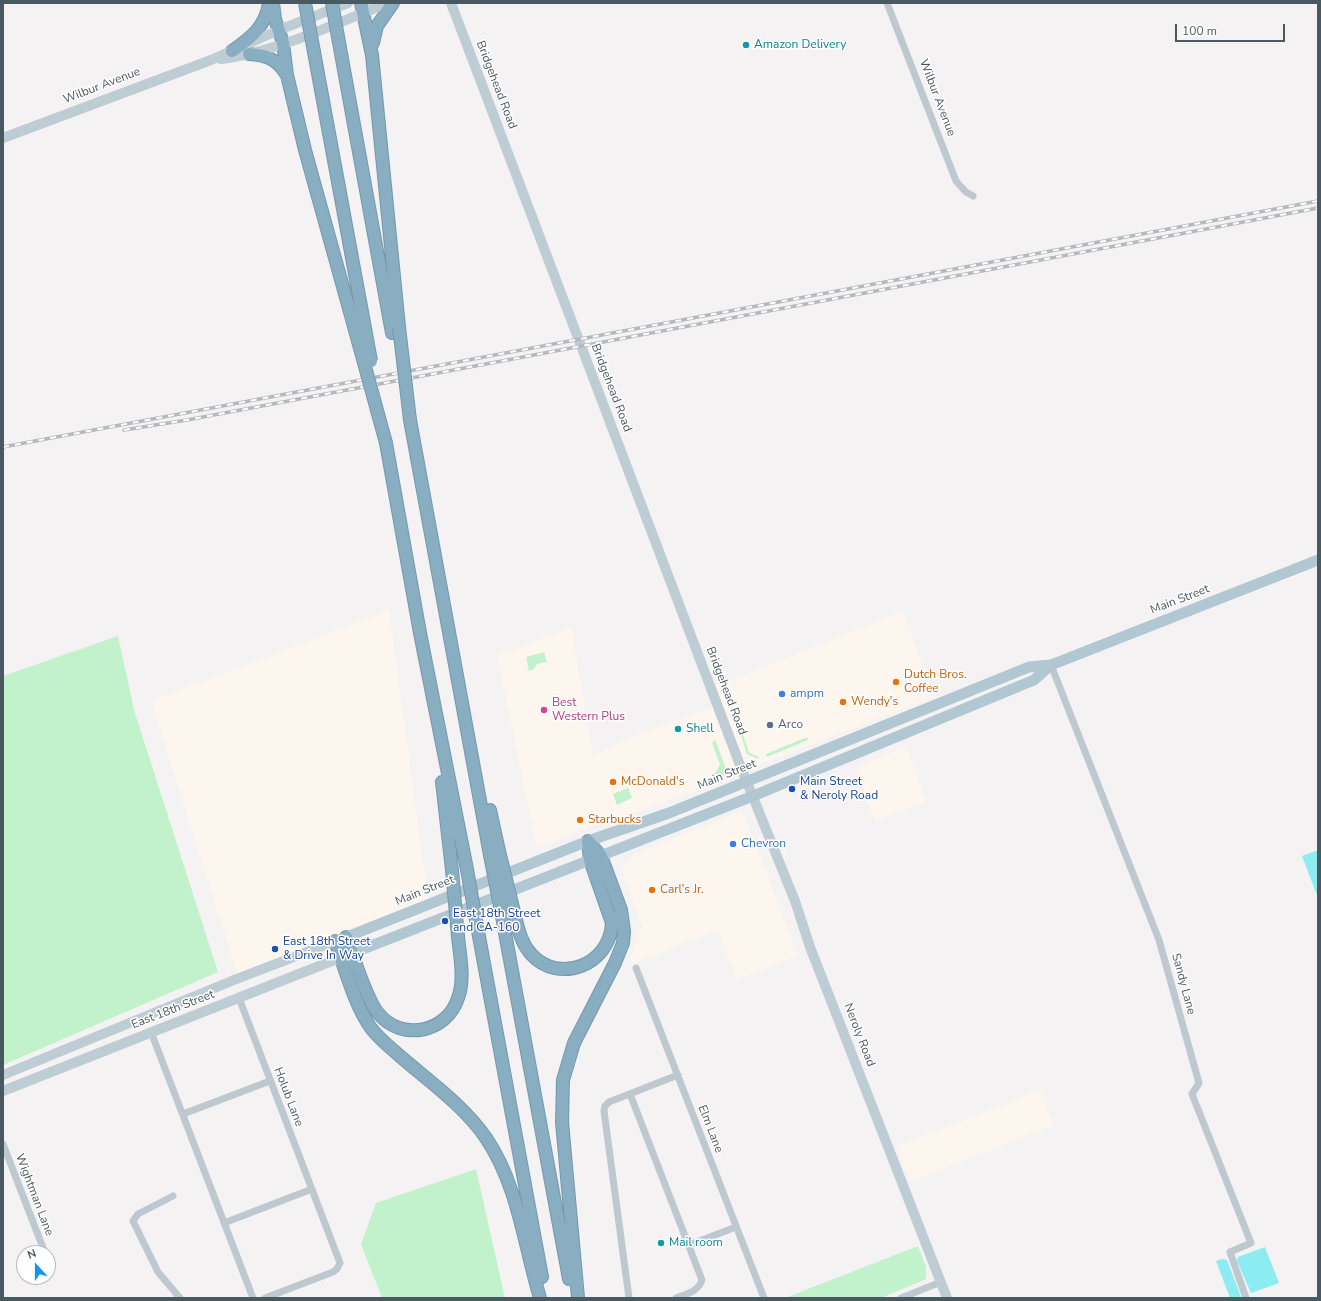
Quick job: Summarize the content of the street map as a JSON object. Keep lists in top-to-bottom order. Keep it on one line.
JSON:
{"streets":{"main road":["Main Street"],"street":["Bridgehead Road","Wilbur Avenue","Sandy Lane","East 18th Street","Neroly Road","Holub Lane","Elm Lane","Wightman Lane"]},"crossings":[["Bridgehead Road","Main Street"],["Bridgehead Road","Neroly Road"],["Main Street","Sandy Lane"],["Main Street","East 18th Street"],["Main Street","Neroly Road"],["East 18th Street","Holub Lane"]],"places":["Amazon Delivery","Dutch Bros. Coffee","ampm","Wendy's","Best Western Plus","Arco","Shell","McDonald's","Main Street & Neroly Road","Starbucks","Chevron","Carl's Jr.","East 18th Street and CA-160","East 18th Street & Drive In Way","Mail room"],"scale_bar":"100 m","north":"top"}
